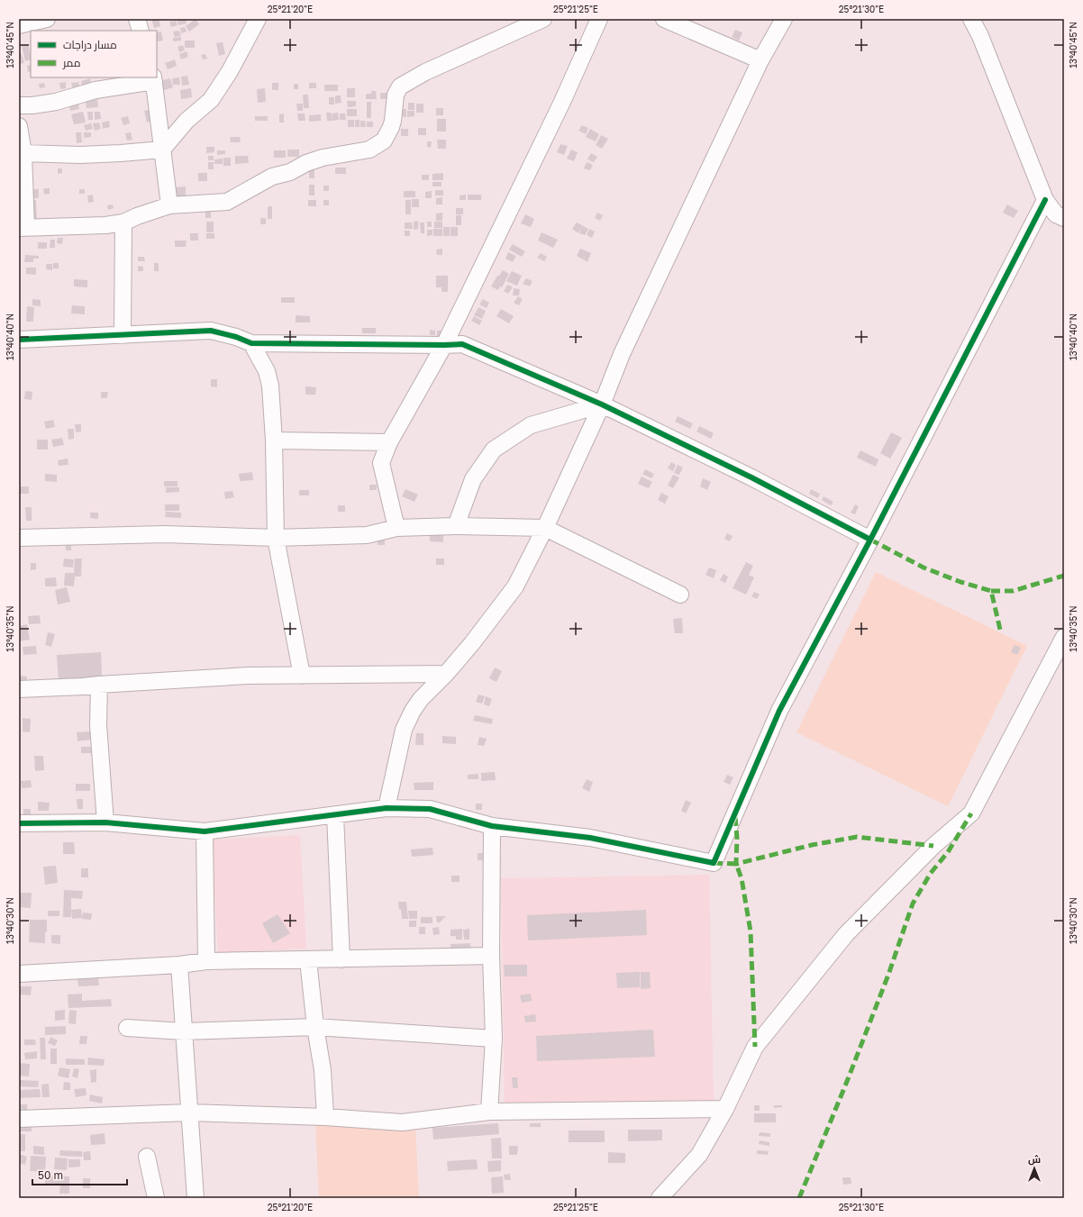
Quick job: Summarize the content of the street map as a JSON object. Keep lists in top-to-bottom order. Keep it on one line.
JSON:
{"legend":["مسار دراجات","ممر"],"scale_bar":"50 m","north":"top","coordinates":["25°21'20\"E","25°21'25\"E","25°21'30\"E","13°40'45\"N","13°40'40\"N","13°40'35\"N","13°40'30\"N"]}
